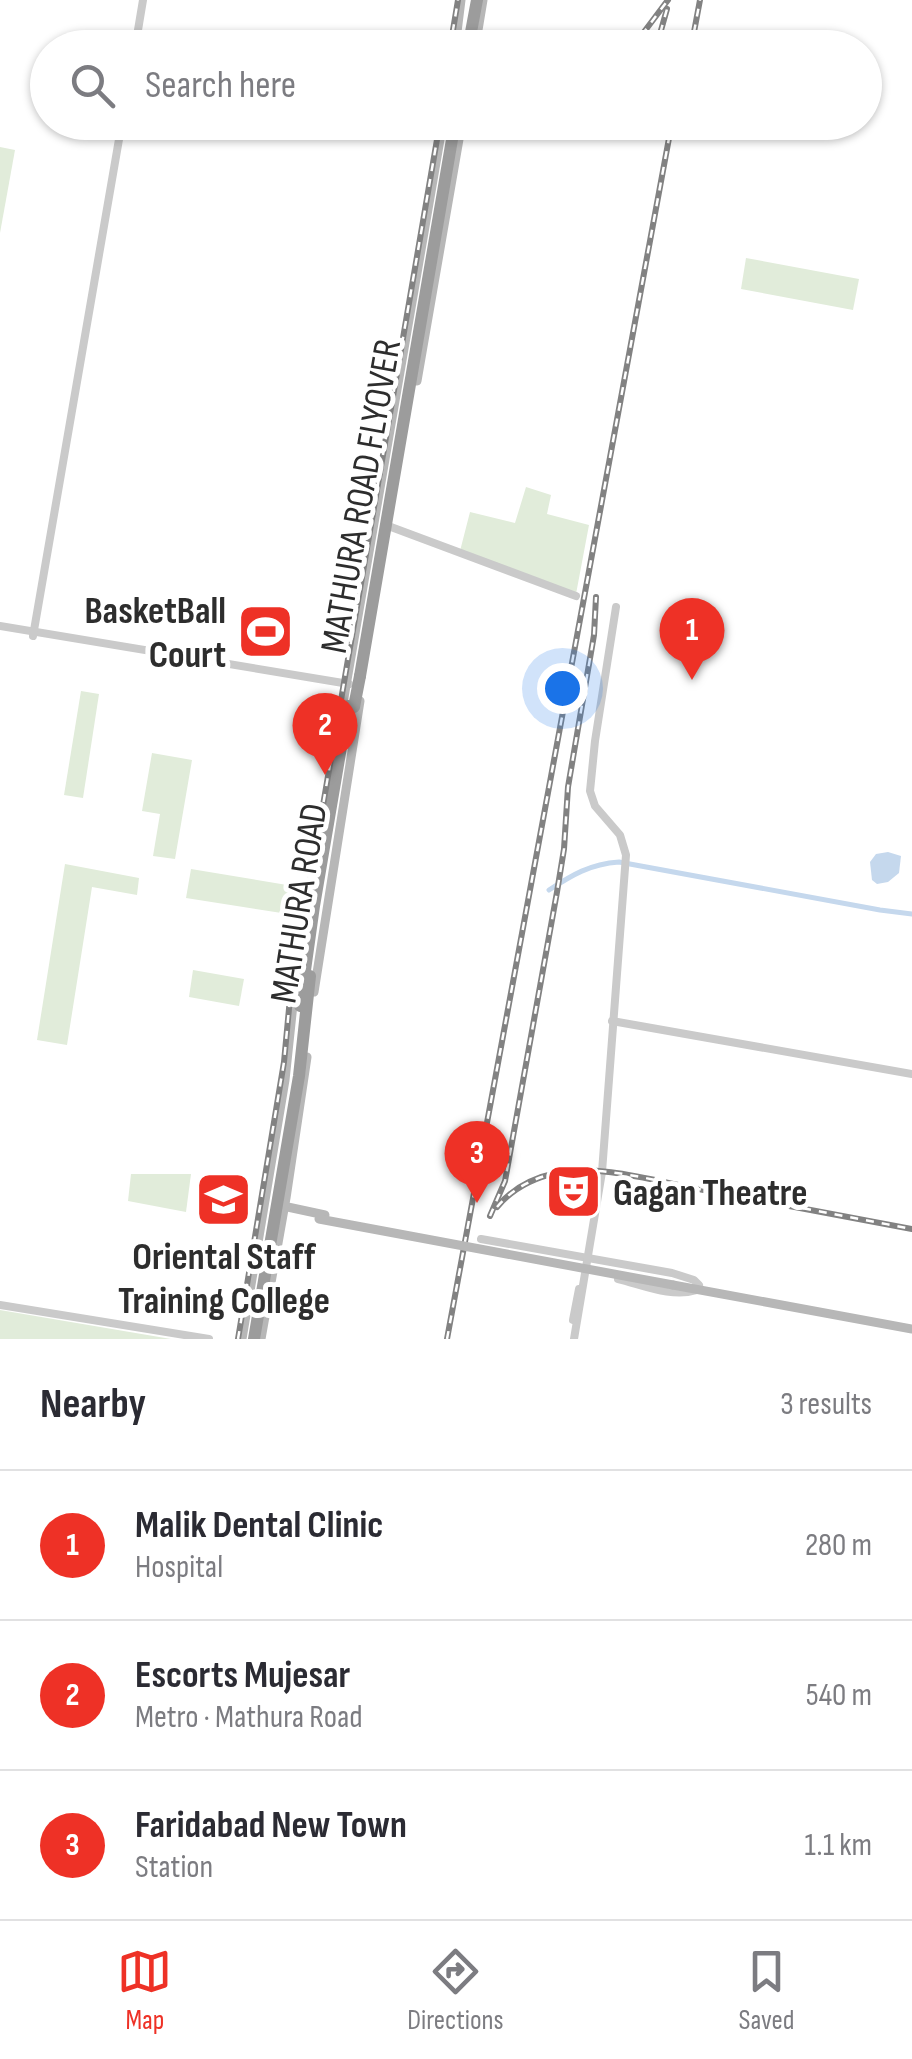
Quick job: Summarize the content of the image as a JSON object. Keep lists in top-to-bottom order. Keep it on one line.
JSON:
{"streets":{"highway":["MATHURA ROAD FLYOVER","MATHURA ROAD"]},"crossings":[["MATHURA ROAD FLYOVER","MATHURA ROAD"]],"places":{"sports":["BasketBall Court"],"theatre":["Gagan Theatre"],"school or university":["Oriental Staff Training College"]},"page":{"search":"Search here","pins":["1","2","3"],"heading":["Nearby","3 results"],"list":[{"mark":"1","name":"Malik Dental Clinic","note":"Hospital","value":"280 m"},{"mark":"2","name":"Escorts Mujesar","note":"Metro · Mathura Road","value":"540 m"},{"mark":"3","name":"Faridabad New Town","note":"Station","value":"1.1 km"}],"nav":["Map","Directions","Saved"]}}
